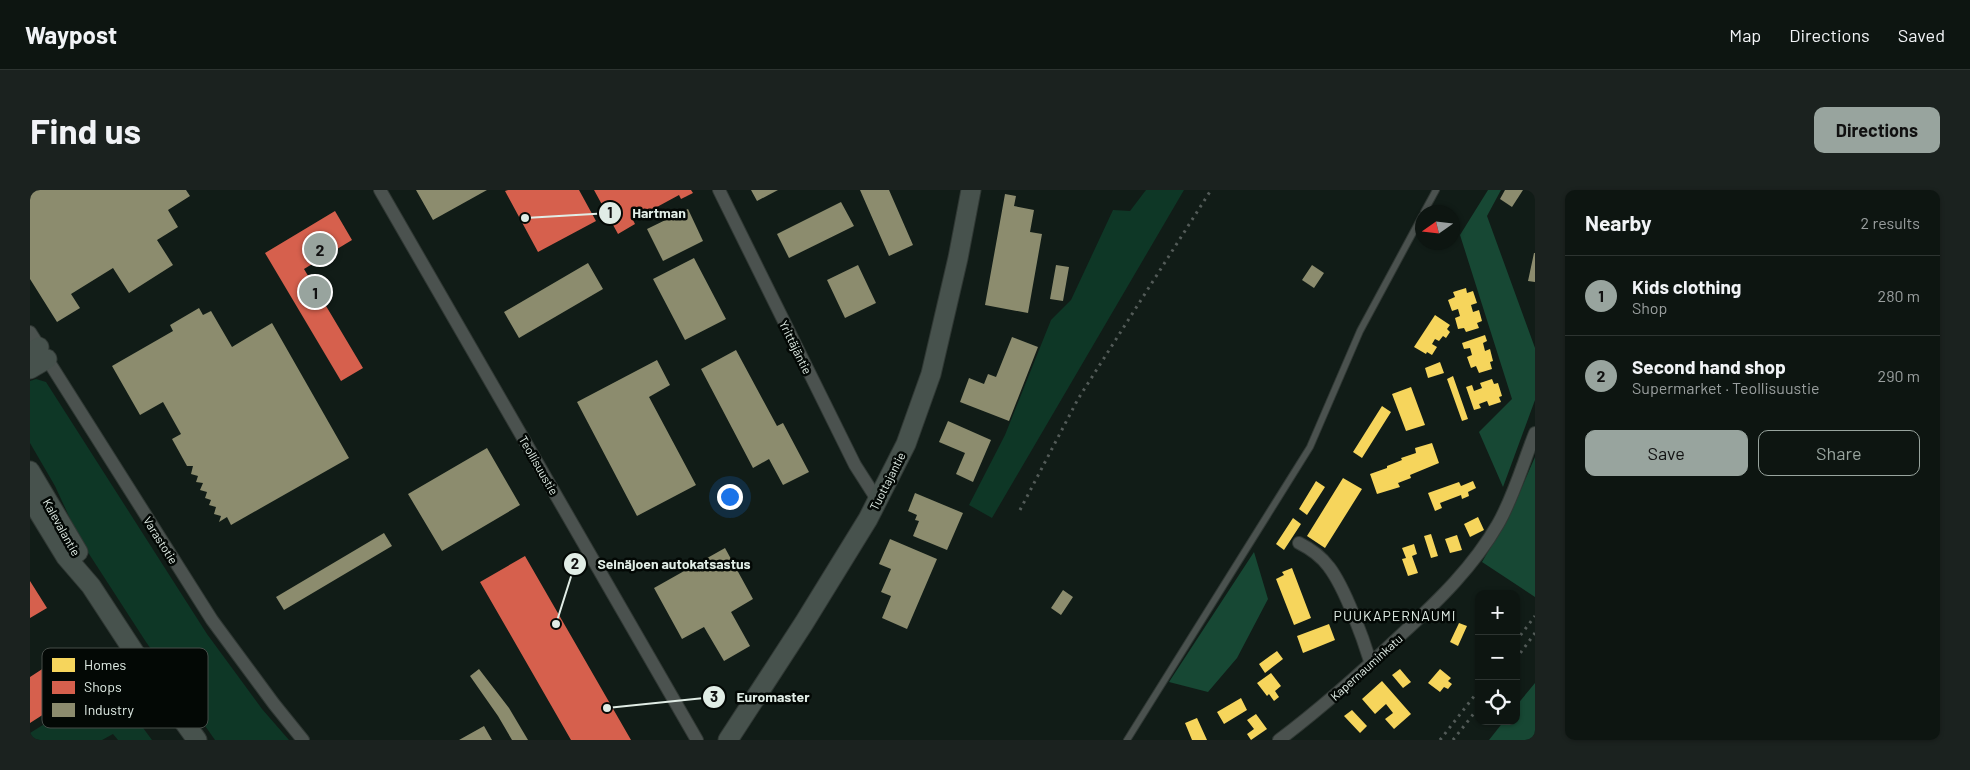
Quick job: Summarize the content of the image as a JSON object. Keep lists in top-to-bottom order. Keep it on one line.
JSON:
{"streets":{"street":["Yrittäjäntie","Teollisuustie","Tuottajantie","Kalevalantie","Varastotie","Kapernauminkatu"]},"crossings":[["Yrittäjäntie","Tuottajantie"]],"districts":["PUUKAPERNAUMI"],"places":["Hartman","Seinäjoen autokatsastus","Euromaster"],"legend":["Homes","Shops","Industry"],"north":"left","page":{"header":"Waypost","nav":["Map","Directions","Saved"],"buttons":["Directions",["Save","Share"]],"title":"Find us","heading":["Nearby","2 results"],"pins":["2","1"],"list":[{"mark":"1","name":"Kids clothing","note":"Shop","value":"280 m"},{"mark":"2","name":"Second hand shop","note":"Supermarket · Teollisuustie","value":"290 m"}],"map_buttons":["+","−"]}}
